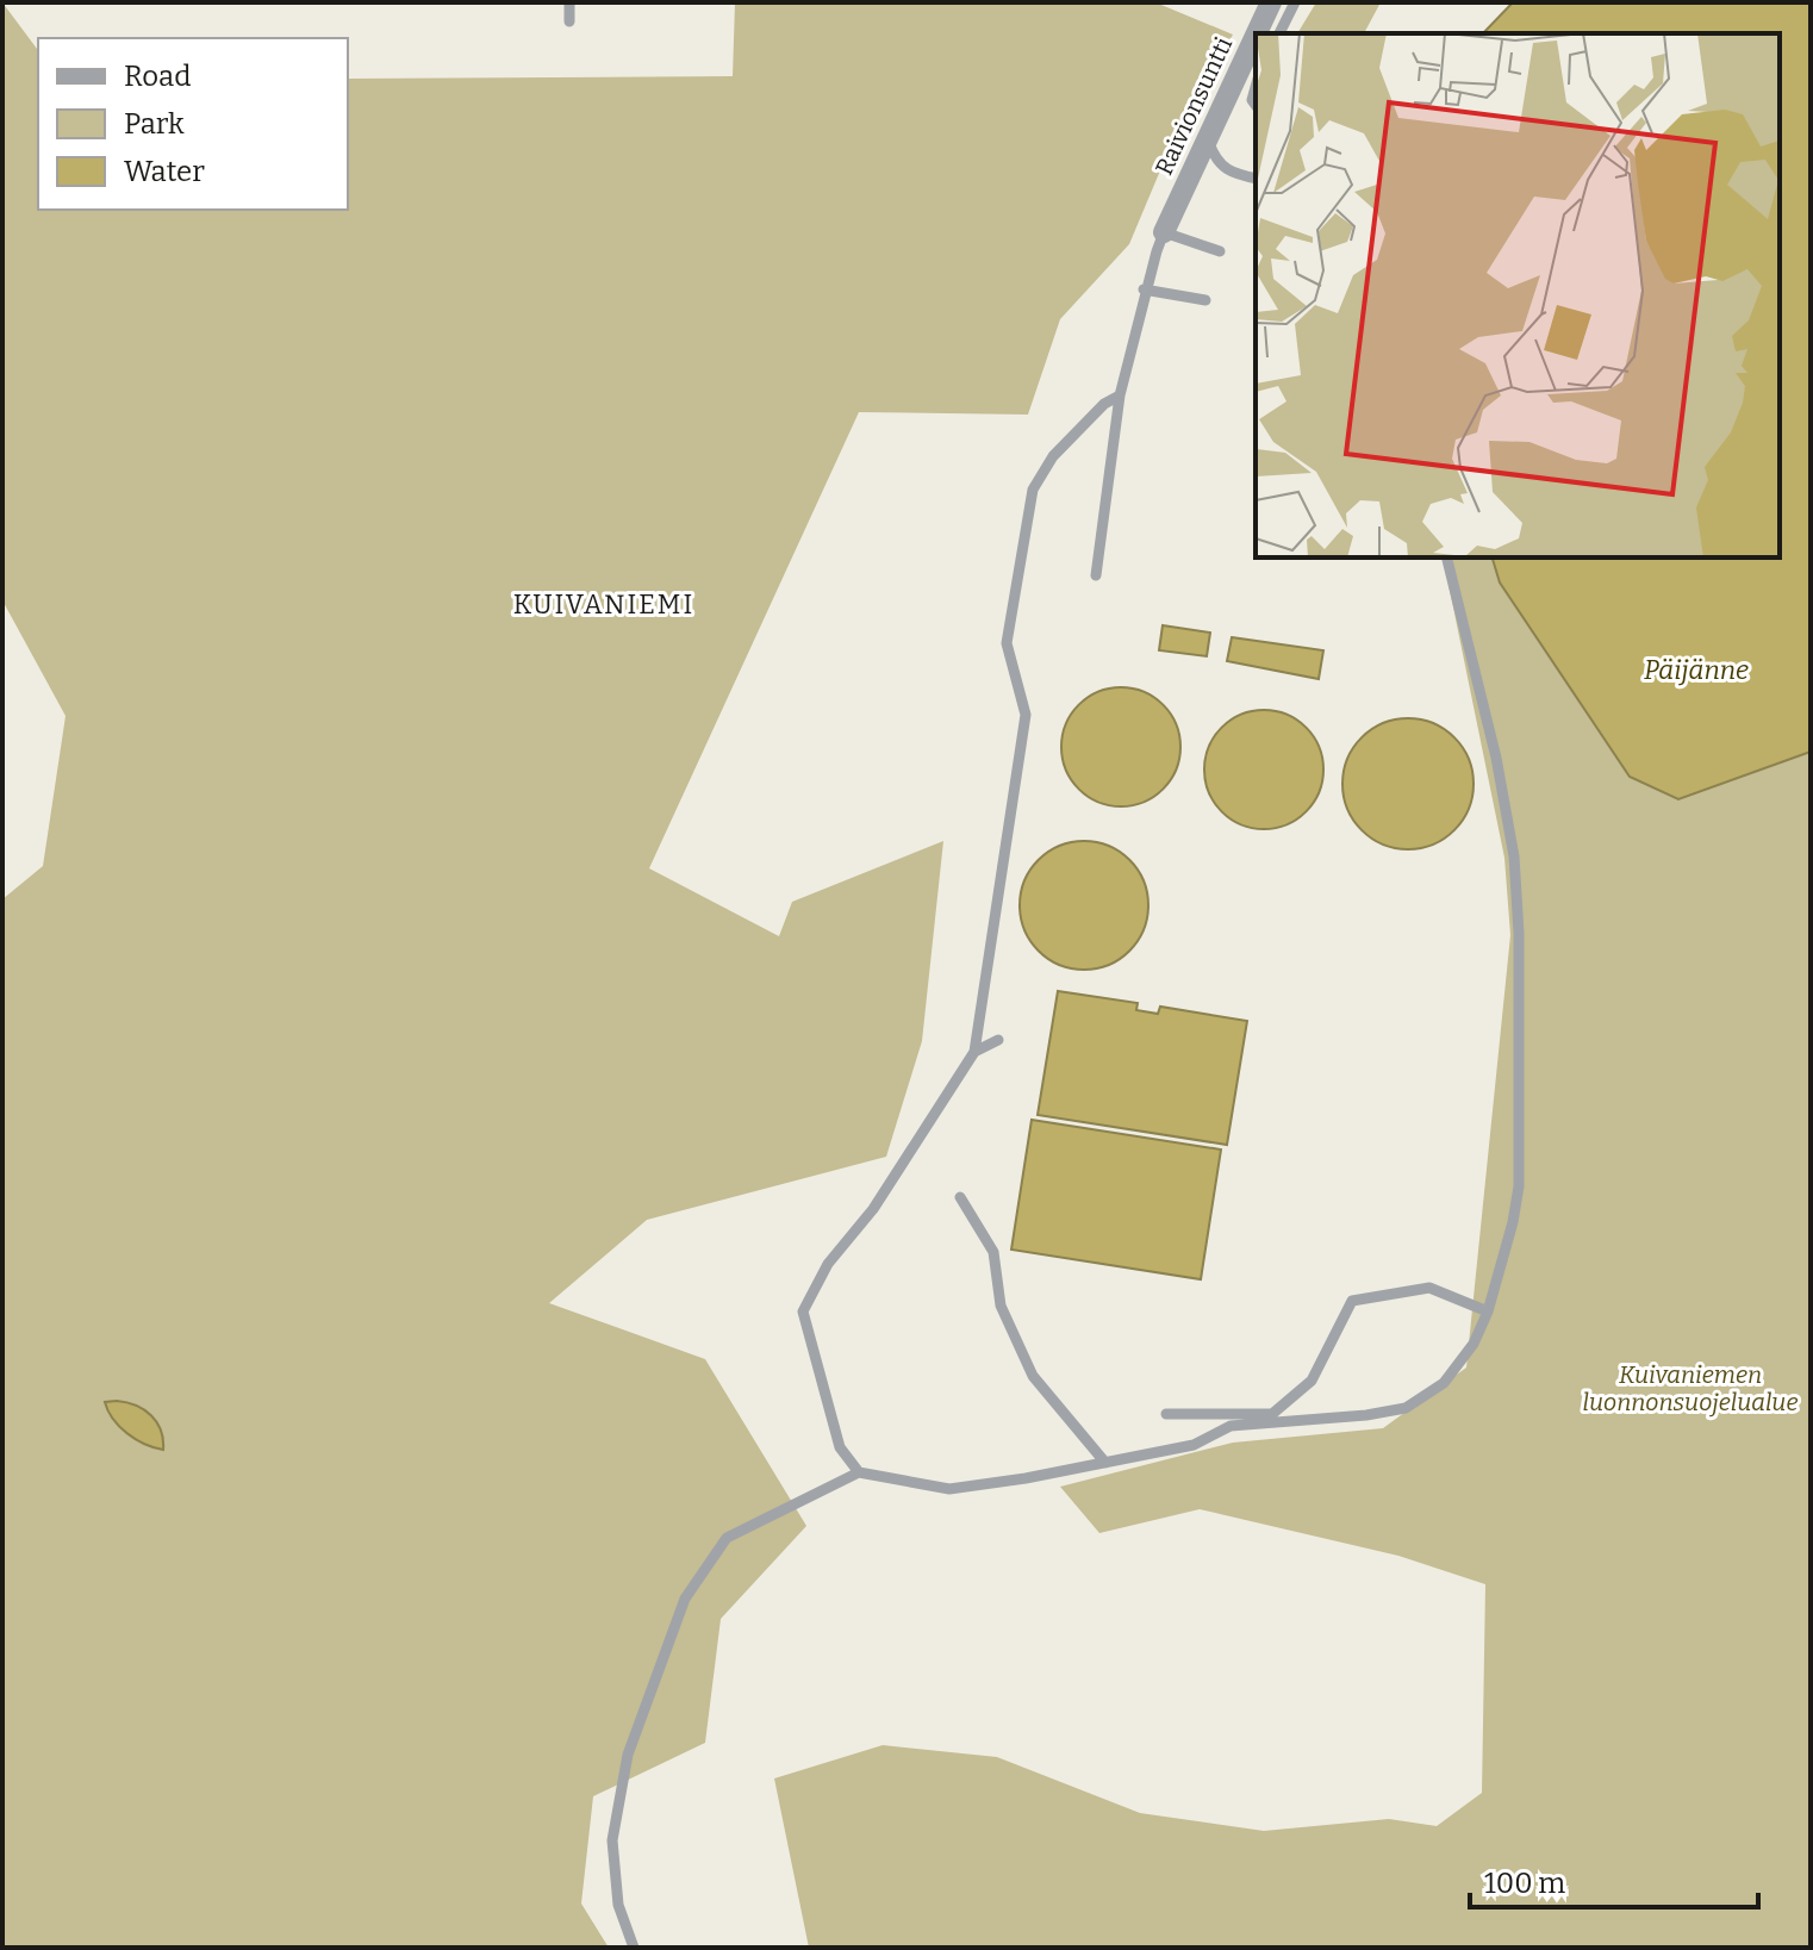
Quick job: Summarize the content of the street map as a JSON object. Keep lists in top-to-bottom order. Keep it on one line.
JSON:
{"streets":{"street":["Raivionsuntti"]},"districts":["KUIVANIEMI"],"water":["Päijänne"],"parks":["Kuivaniemen luonnonsuojelualue"],"legend":["Road","Park","Water"],"scale_bar":"100 m"}
